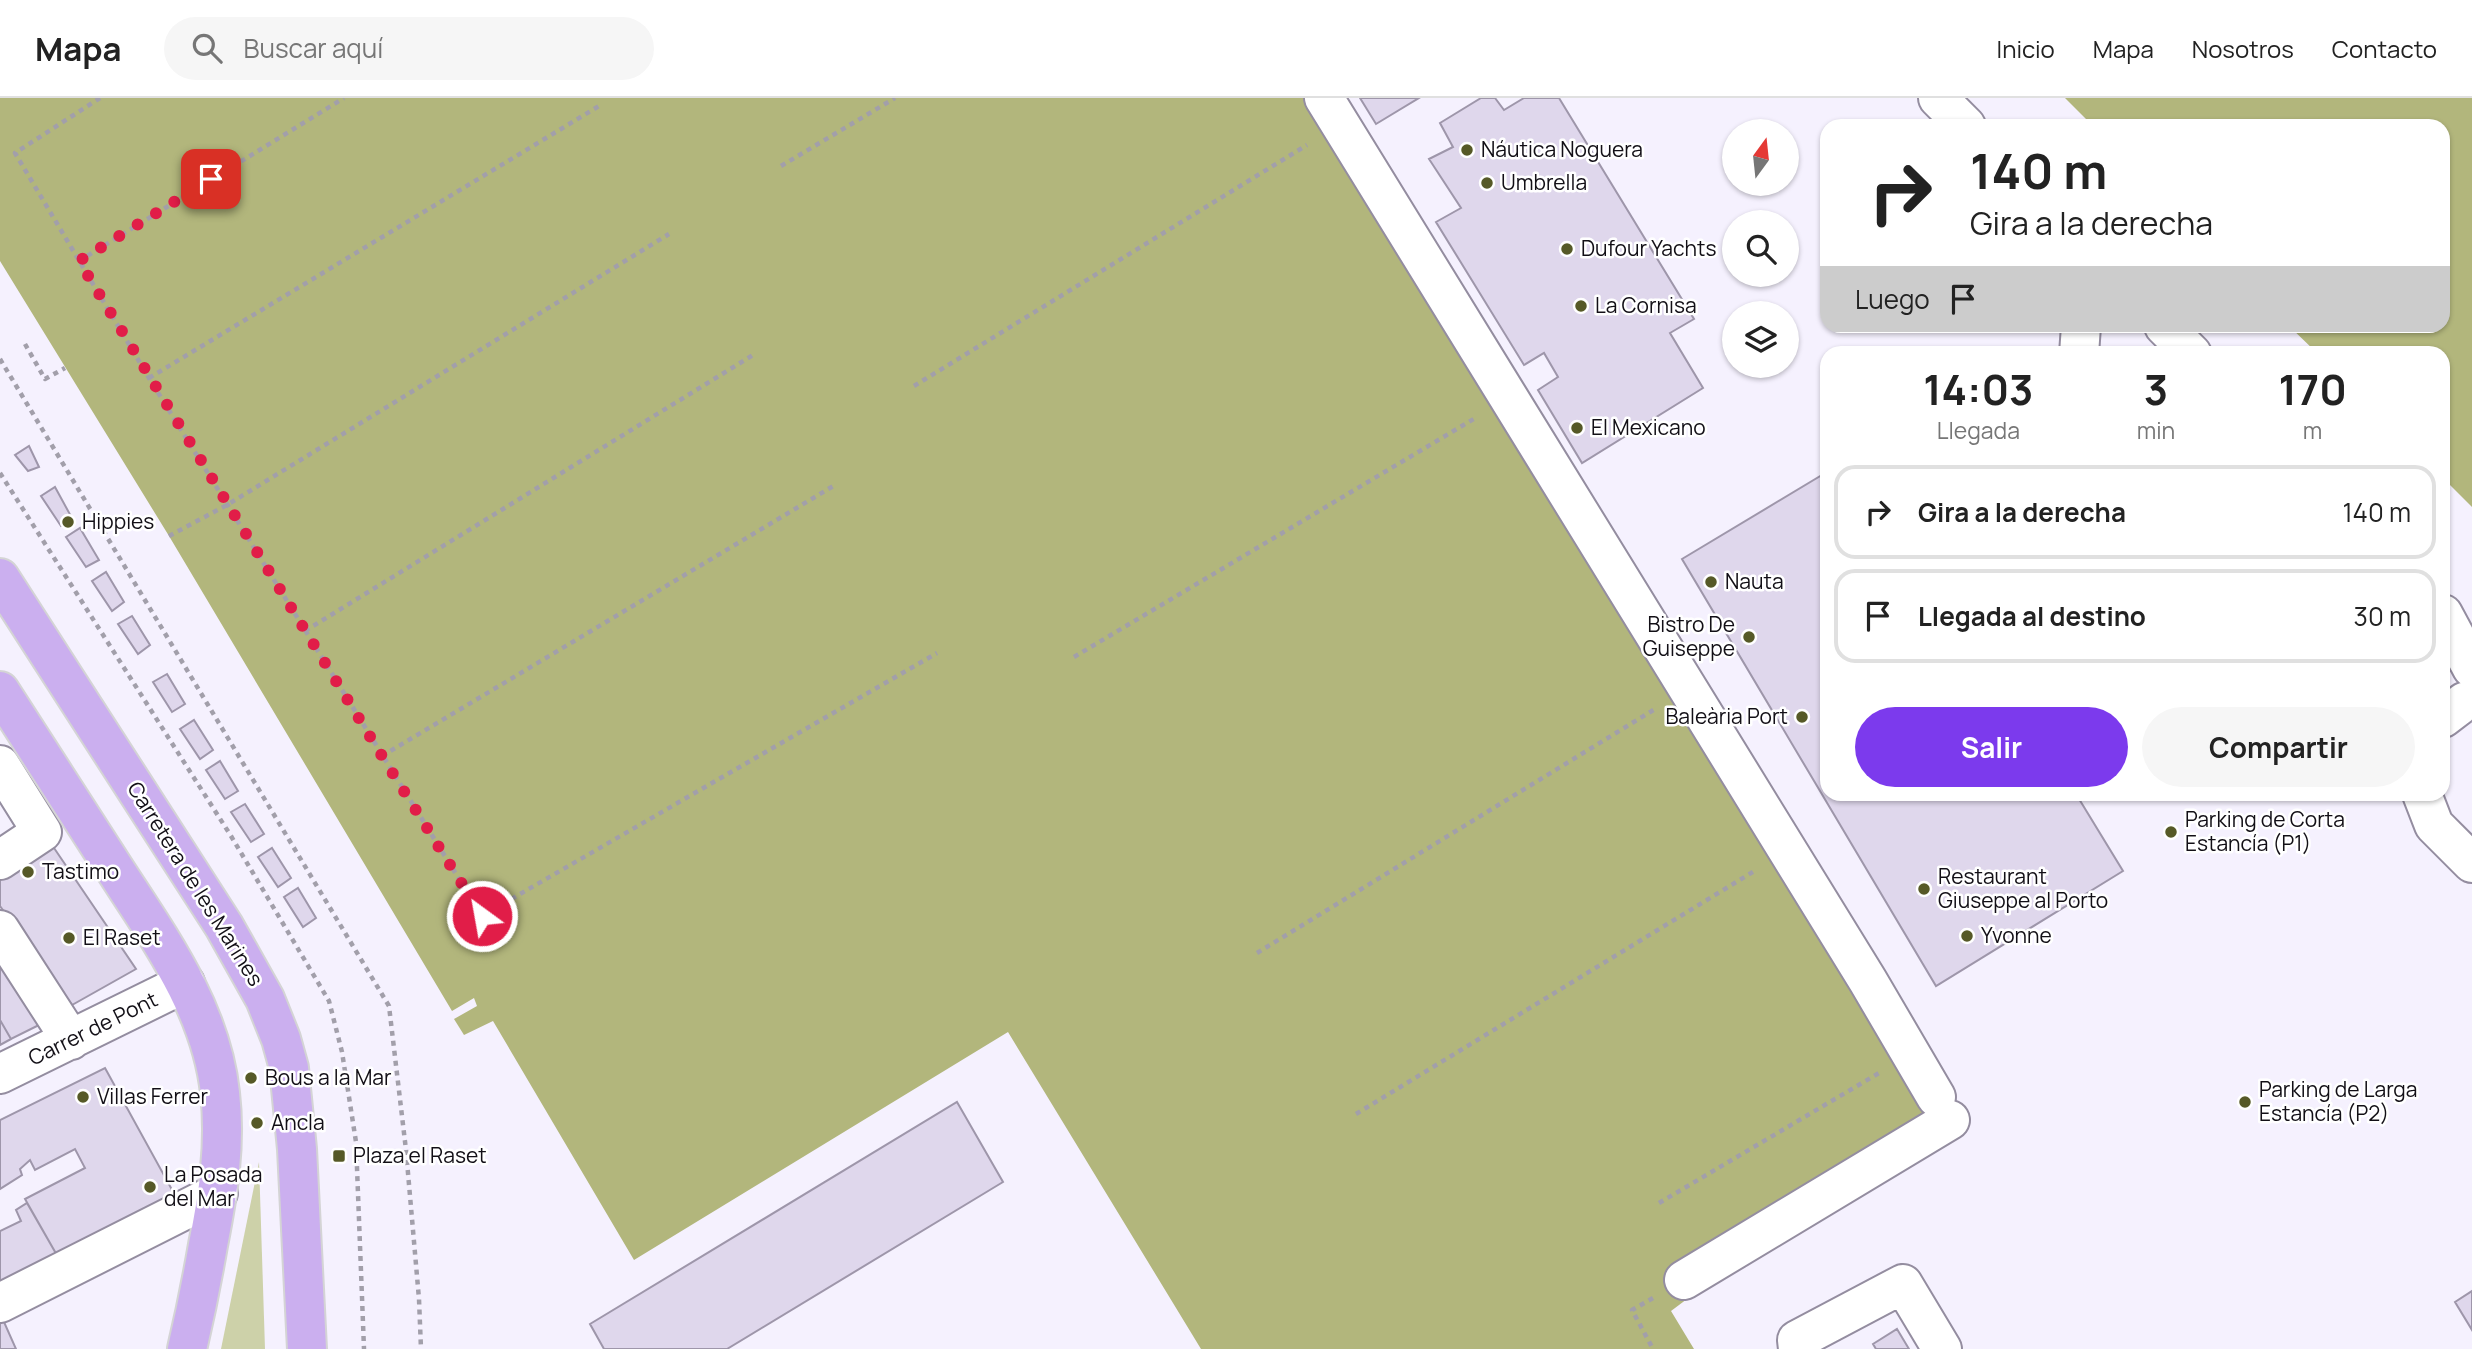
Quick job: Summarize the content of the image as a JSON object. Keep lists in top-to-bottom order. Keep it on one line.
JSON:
{"streets":{"main road":["Carretera de les Marines"],"street":["Carrer de Pont"]},"places":{"other":["Náutica Noguera","Umbrella","Dufour Yachts","La Cornisa","El Mexicano","Hippies","Nauta","Bistro De Guiseppe","Baleària Port","Parking de Corta Estancía (P1)","Tastimo","Restaurant Giuseppe al Porto","Yvonne","El Raset","Bous a la Mar","Villas Ferrer","Parking de Larga Estancía (P2)","Ancla","La Posada del Mar"],"transit":["Plaza el Raset"]},"north":"top","page":{"header":"Mapa","search":"Buscar aquí","nav":["Inicio","Mapa","Nosotros","Contacto"],"turn":["140 m","Gira a la derecha"],"then":"Luego","eta":["14:03","Llegada","3","min","170","m"],"list":[{"name":"Gira a la derecha","value":"140 m"},{"name":"Llegada al destino","value":"30 m"}],"buttons":["Salir","Compartir"]}}
